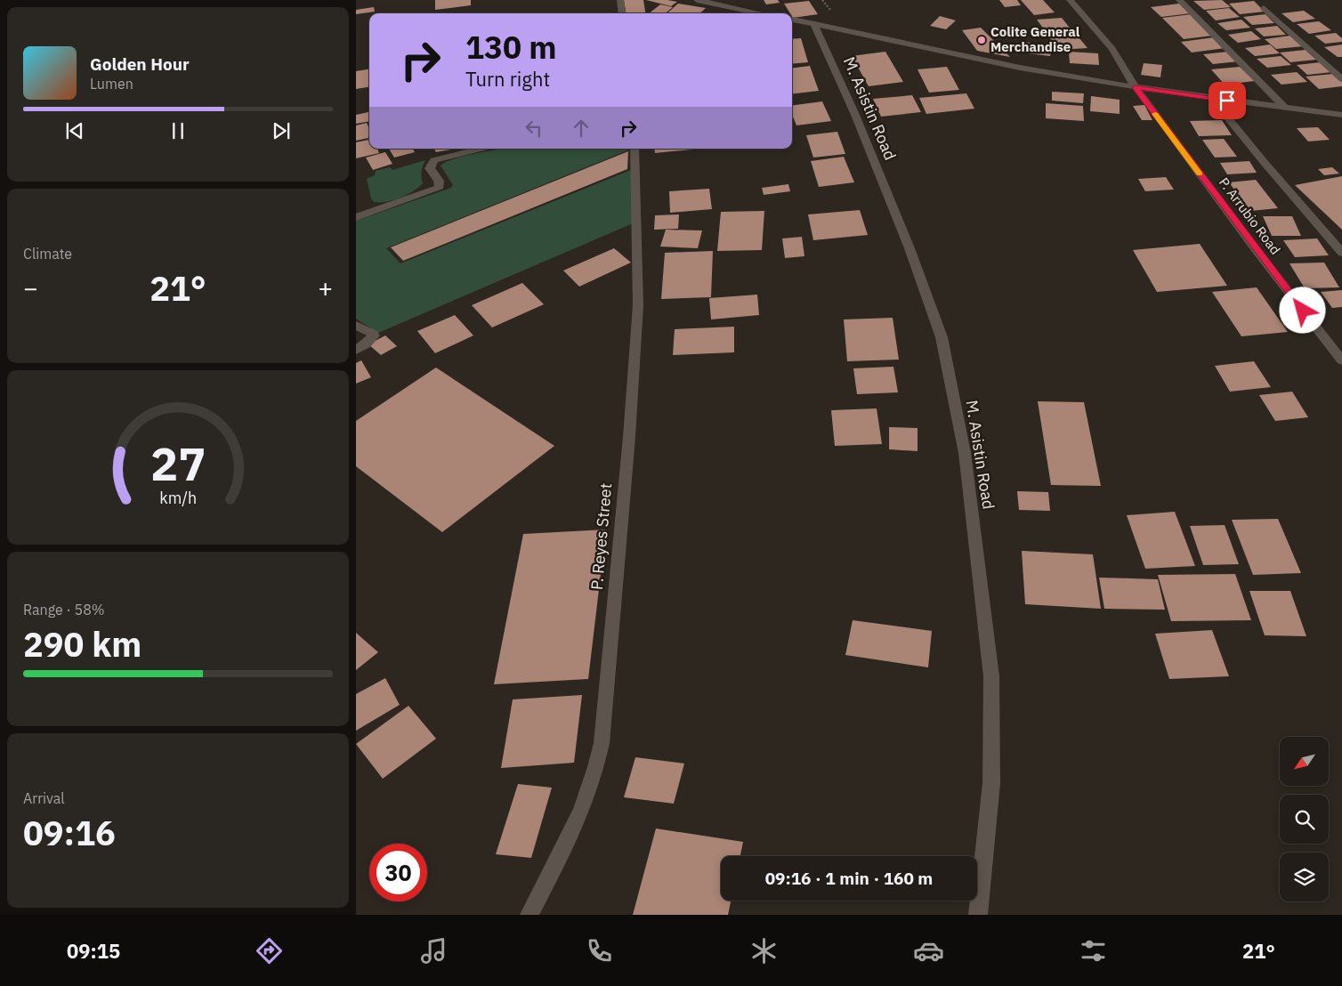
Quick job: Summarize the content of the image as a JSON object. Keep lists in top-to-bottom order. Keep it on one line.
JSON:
{"streets":{"street":["M. Asistin Road","P. Arrubio Road","P. Reyes Street"]},"places":["Colite General Merchandise"],"north":"bottom left","page":{"turn":["130 m","Turn right"],"song":["Golden Hour","Lumen"],"tile":["Climate",["Range · 58%","290 km"],["Arrival","09:16"]],"heat":["−","21°","+"],"limit":"30","trip":"09:16 · 1 min · 160 m","tabs":["09:15","21°"],"gauge":["27","km/h"]}}
